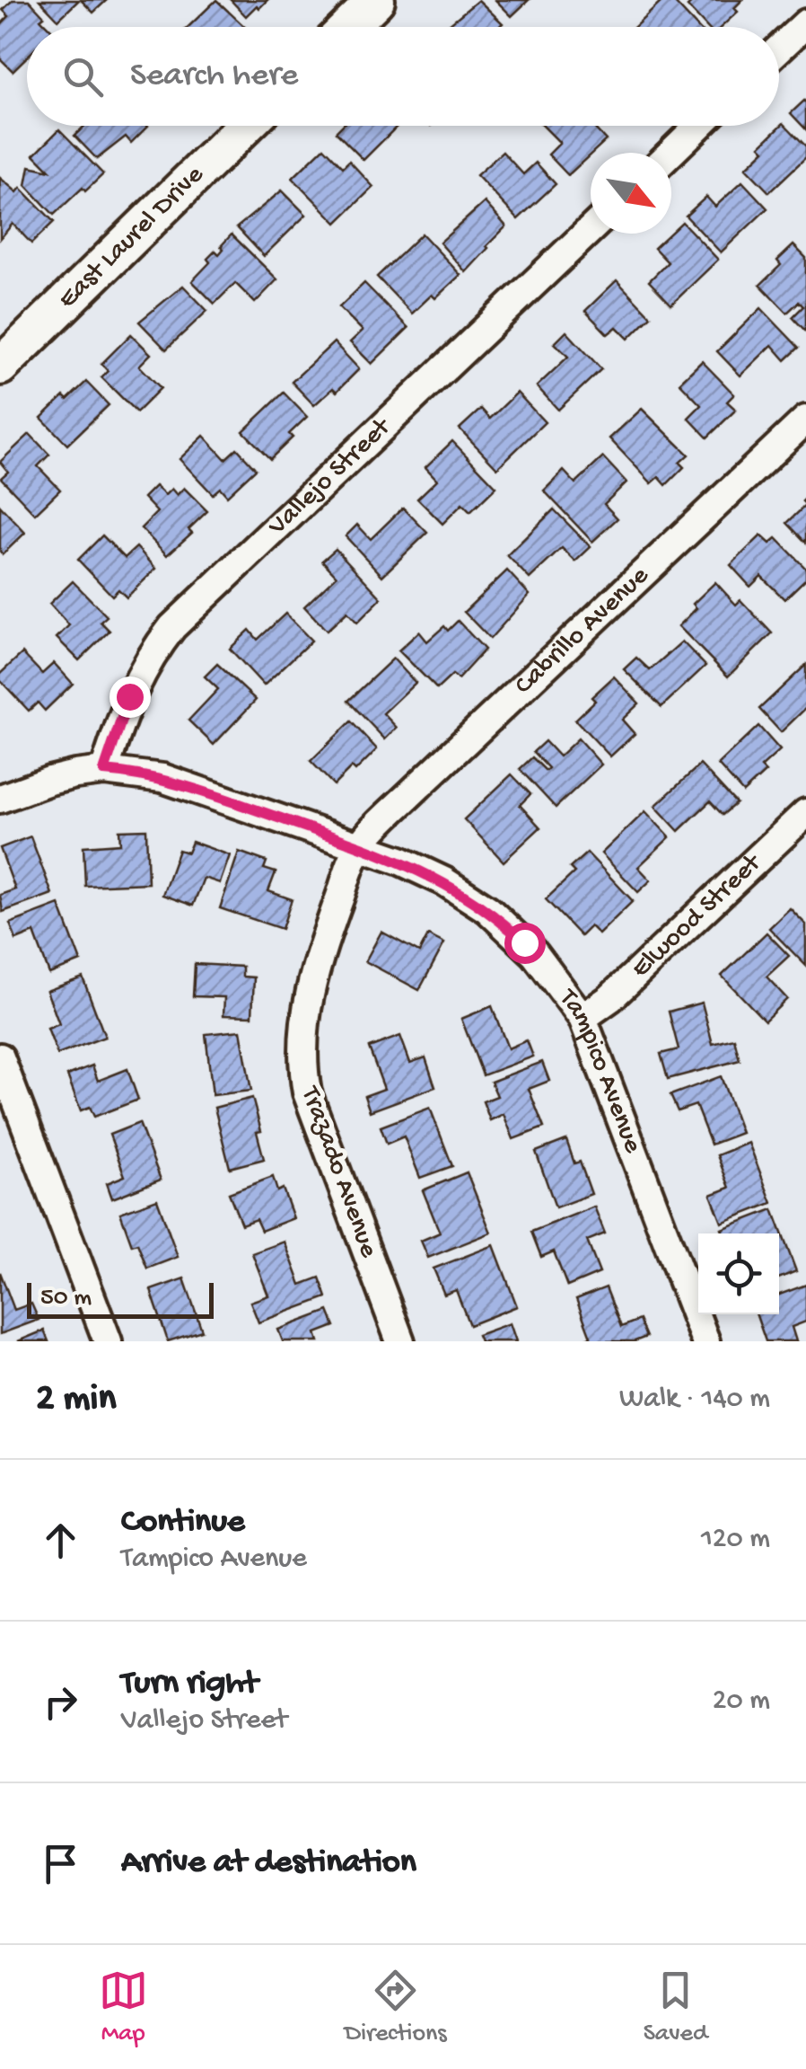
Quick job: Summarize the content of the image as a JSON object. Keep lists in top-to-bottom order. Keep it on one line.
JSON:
{"streets":{"main road":["East Laurel Drive"],"street":["Vallejo Street","Cabrillo Avenue","Elwood Street","Tampico Avenue","Trazado Avenue"]},"crossings":[["Vallejo Street","Tampico Avenue"],["Cabrillo Avenue","Tampico Avenue"],["Cabrillo Avenue","Trazado Avenue"],["Elwood Street","Tampico Avenue"],["Tampico Avenue","Trazado Avenue"]],"scale_bar":"50 m","north":"bottom right","page":{"search":"Search here","scale":"50 m","heading":["2 min","Walk · 140 m"],"list":[["Continue","Tampico Avenue","120 m"],["Turn right","Vallejo Street","20 m"],"Arrive at destination"],"nav":["Map","Directions","Saved"]}}
